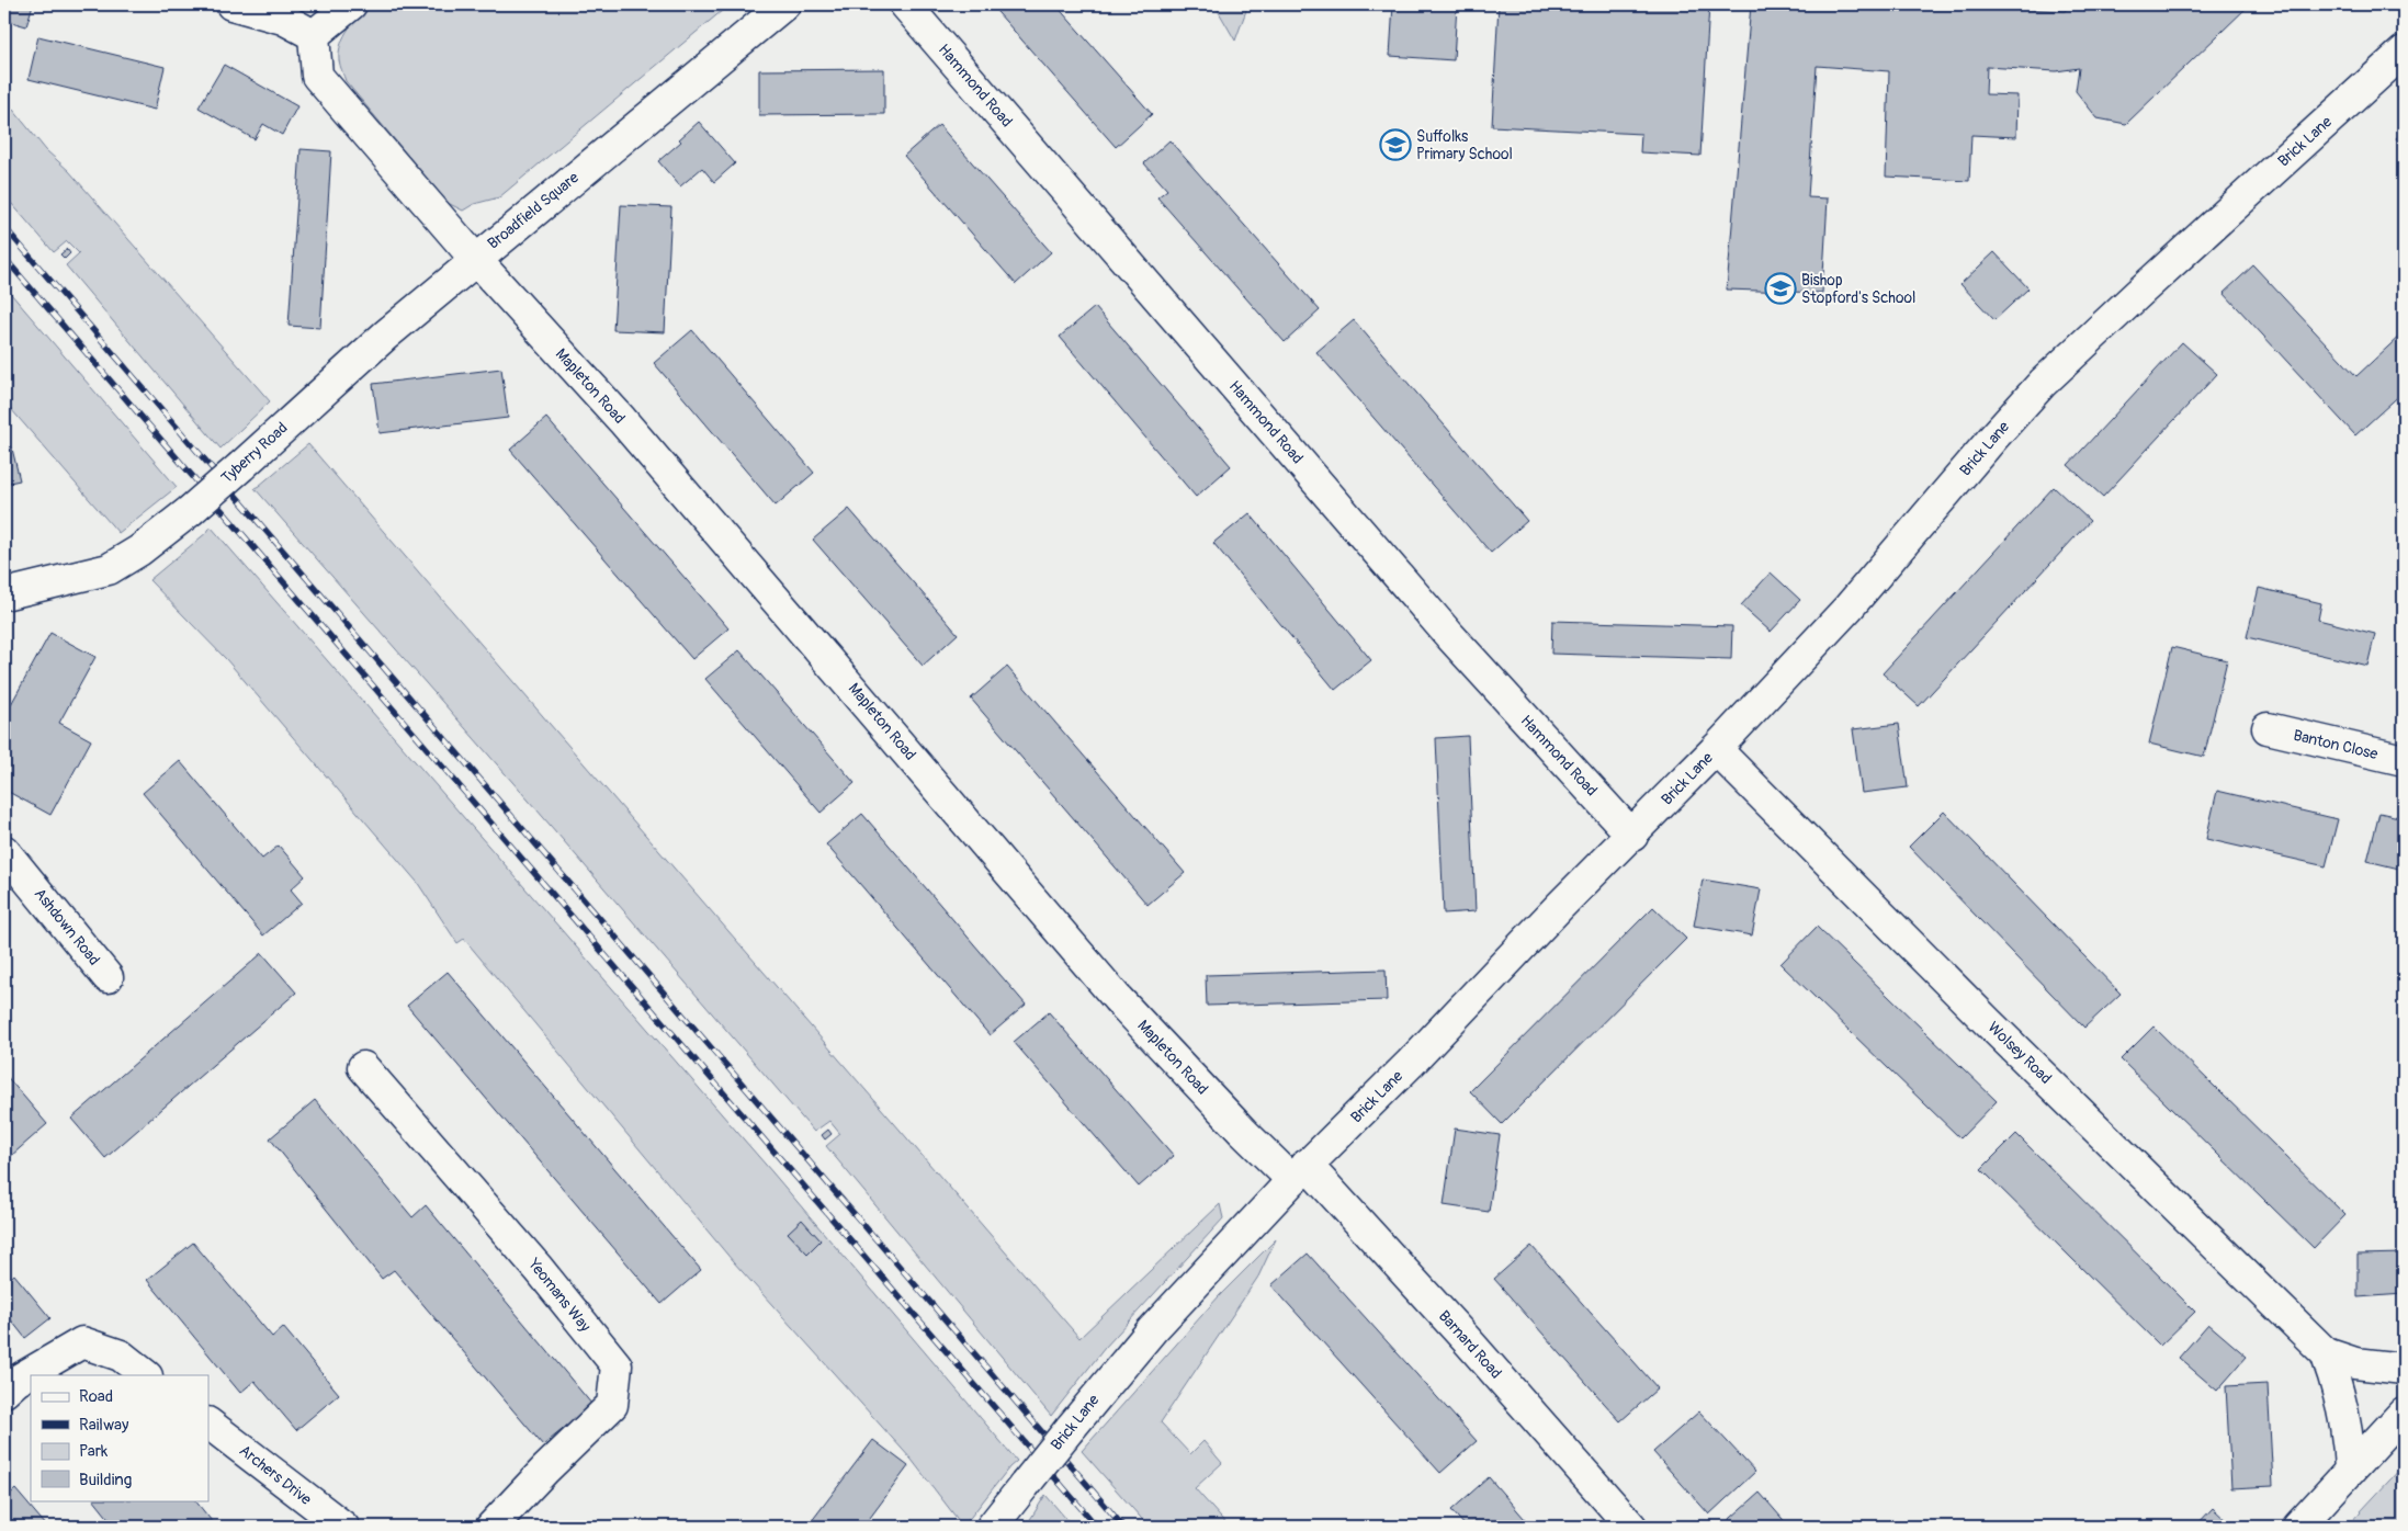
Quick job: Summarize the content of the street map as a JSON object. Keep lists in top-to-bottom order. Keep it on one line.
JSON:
{"streets":{"street":["Hammond Road","Brick Lane","Broadfield Square","Mapleton Road","Tyberry Road","Banton Close","Ashdown Road","Wolsey Road","Yeomans Way","Barnard Road","Archers Drive"]},"crossings":[["Hammond Road","Brick Lane"],["Brick Lane","Mapleton Road"],["Brick Lane","Wolsey Road"],["Brick Lane","Barnard Road"],["Broadfield Square","Mapleton Road"],["Broadfield Square","Tyberry Road"],["Mapleton Road","Tyberry Road"],["Mapleton Road","Barnard Road"]],"places":{"school or university":["Suffolks Primary School","Bishop Stopford's School"]},"legend":["Road","Railway","Park","Building"]}
